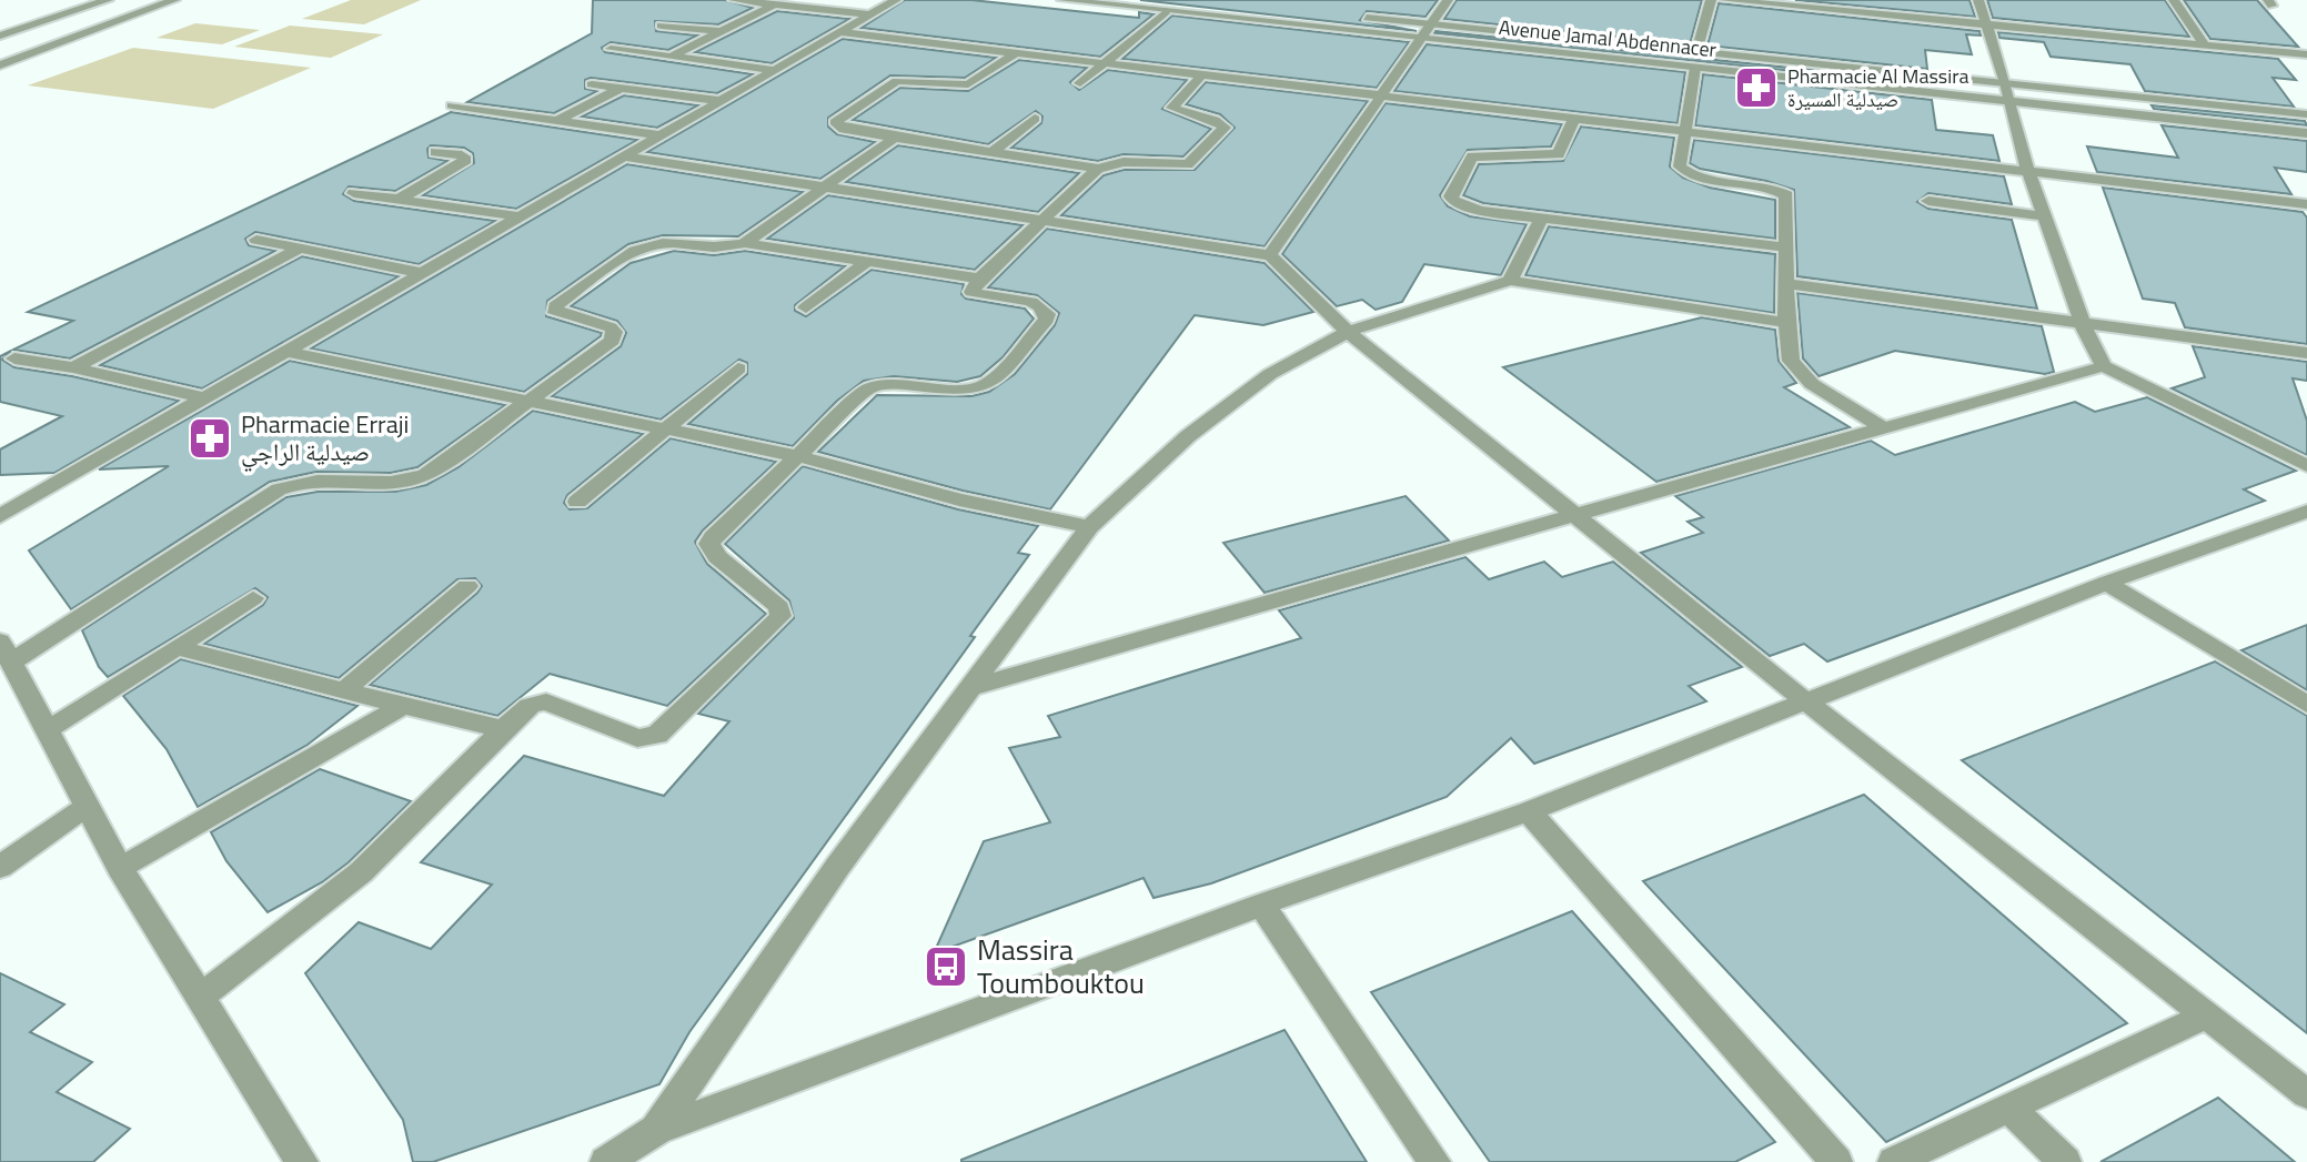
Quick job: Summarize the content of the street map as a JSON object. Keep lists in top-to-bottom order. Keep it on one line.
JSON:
{"streets":{"street":["Avenue Jamal Abdennacer"]},"places":{"pharmacy":["Pharmacie Al Massira صيدلية المسيرة","Pharmacie Erraji صيدلية الراجي"],"bus stop":["Massira Toumbouktou"]}}
